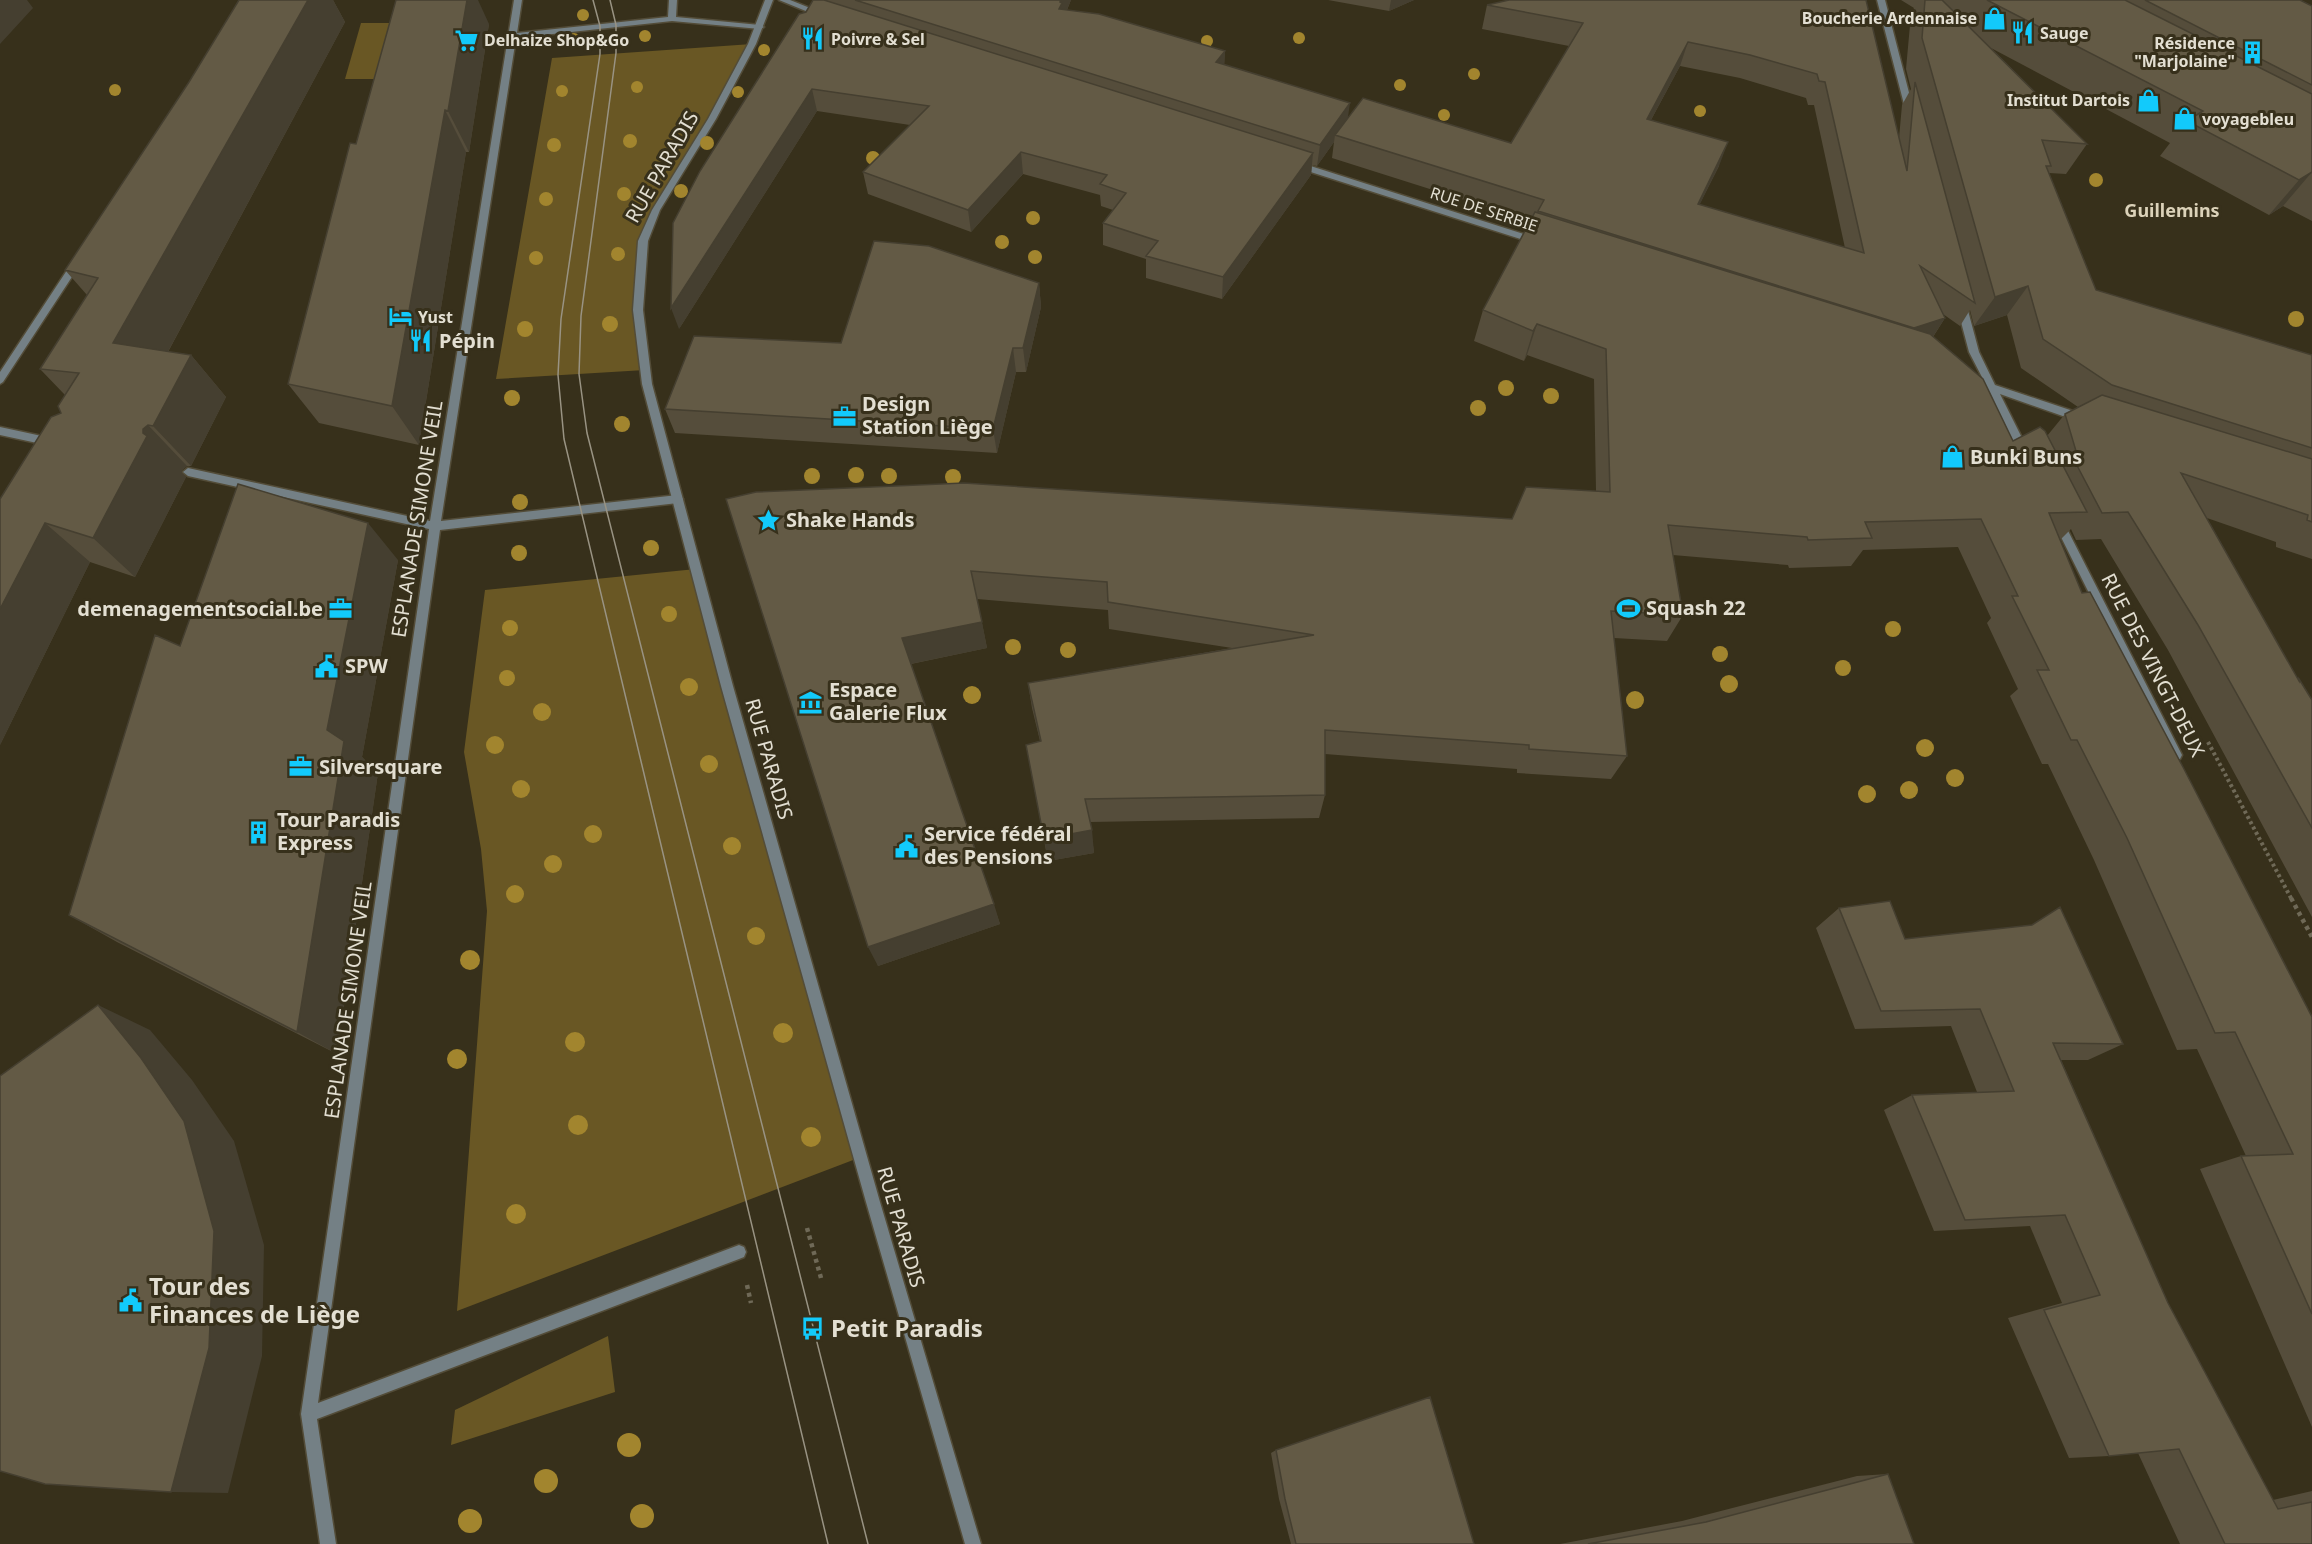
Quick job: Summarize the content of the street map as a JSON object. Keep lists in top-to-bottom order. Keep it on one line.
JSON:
{"streets":{"street":["RUE PARADIS","RUE DE SERBIE","ESPLANADE SIMONE VEIL","RUE DES VINGT-DEUX"]},"districts":["Guillemins"],"places":{"shop":["Boucherie Ardennaise","Institut Dartois","voyagebleu","Bunki Buns"],"restaurant":["Sauge","Poivre & Sel","Pépin"],"supermarket":["Delhaize Shop&Go"],"building":["Résidence \"Marjolaine\"","Tour Paradis Express"],"hotel":["Yust"],"office":["Design Station Liège","demenagementsocial.be","Silversquare"],"place":["Shake Hands"],"sports":["Squash 22"],"public building":["SPW","Service fédéral des Pensions","Tour des Finances de Liège"],"museum":["Espace Galerie Flux"],"bus stop":["Petit Paradis"]}}
